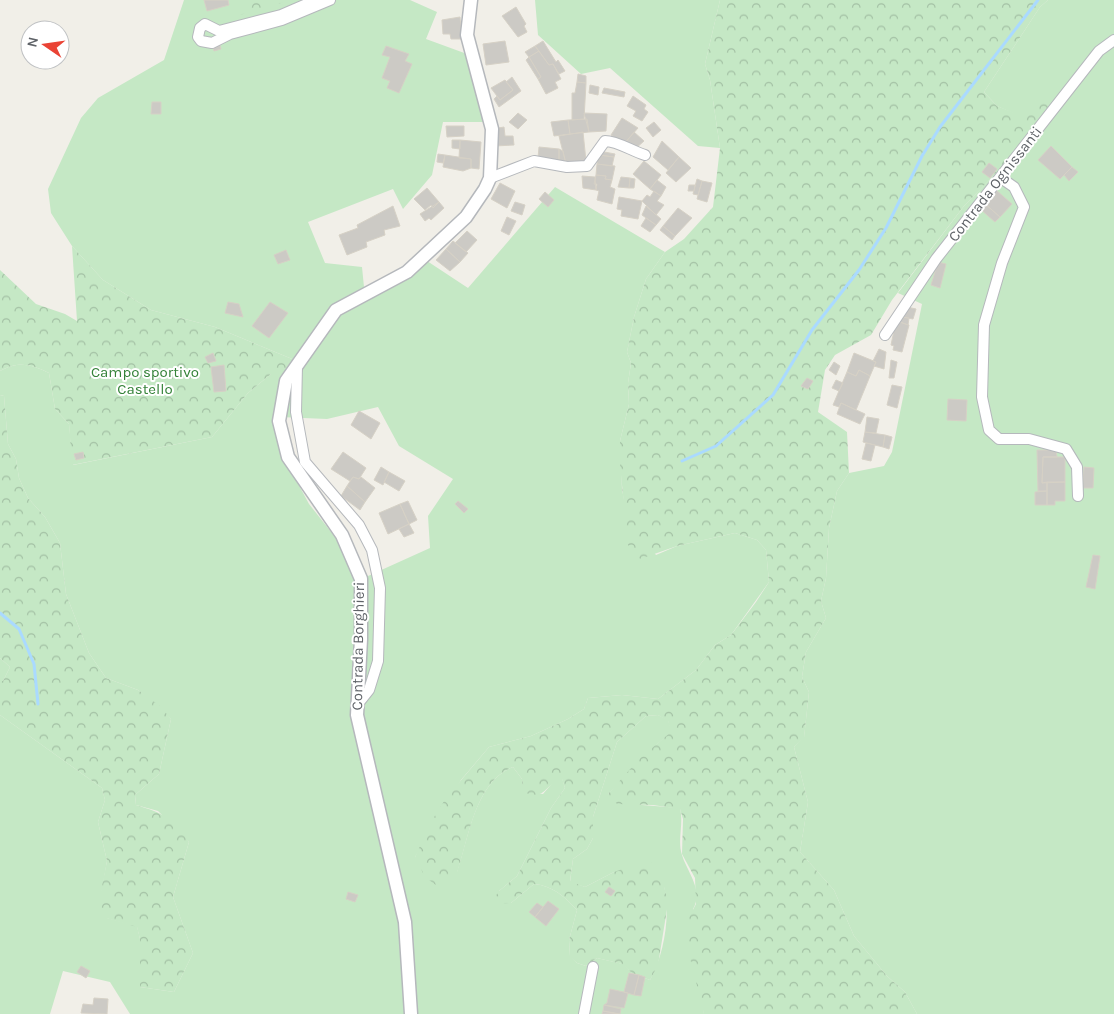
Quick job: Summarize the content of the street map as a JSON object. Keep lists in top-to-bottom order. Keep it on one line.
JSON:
{"streets":{"street":["Contrada Ognissanti","Contrada Borghieri"]},"parks":["Campo sportivo Castello"],"north":"left"}
